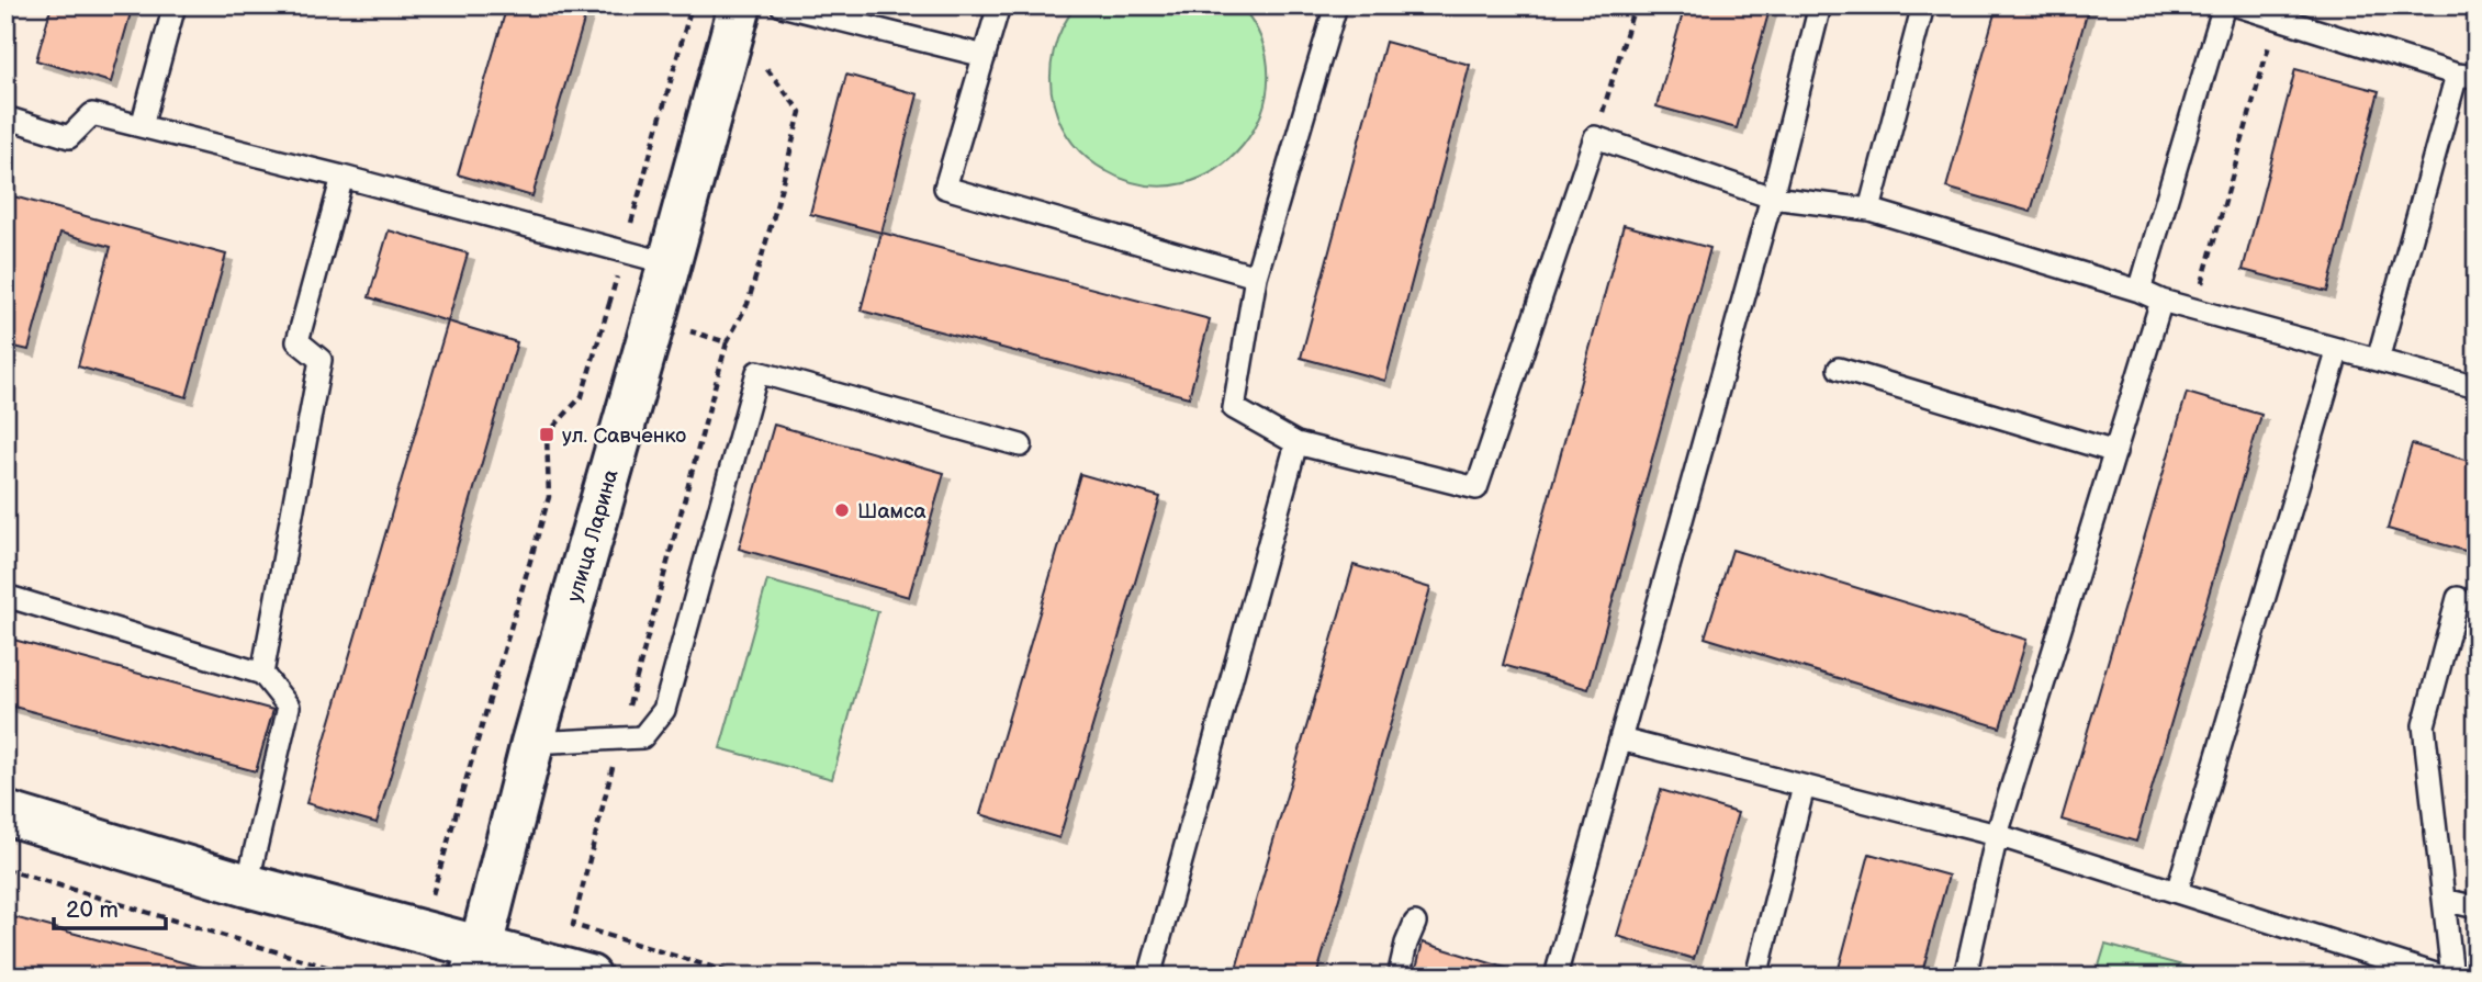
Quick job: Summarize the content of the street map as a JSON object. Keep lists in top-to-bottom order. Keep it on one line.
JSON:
{"streets":{"main road":["улица Ларина"]},"places":{"transit":["ул. Савченко"],"other":["Шамса"]},"scale_bar":"20 m"}
